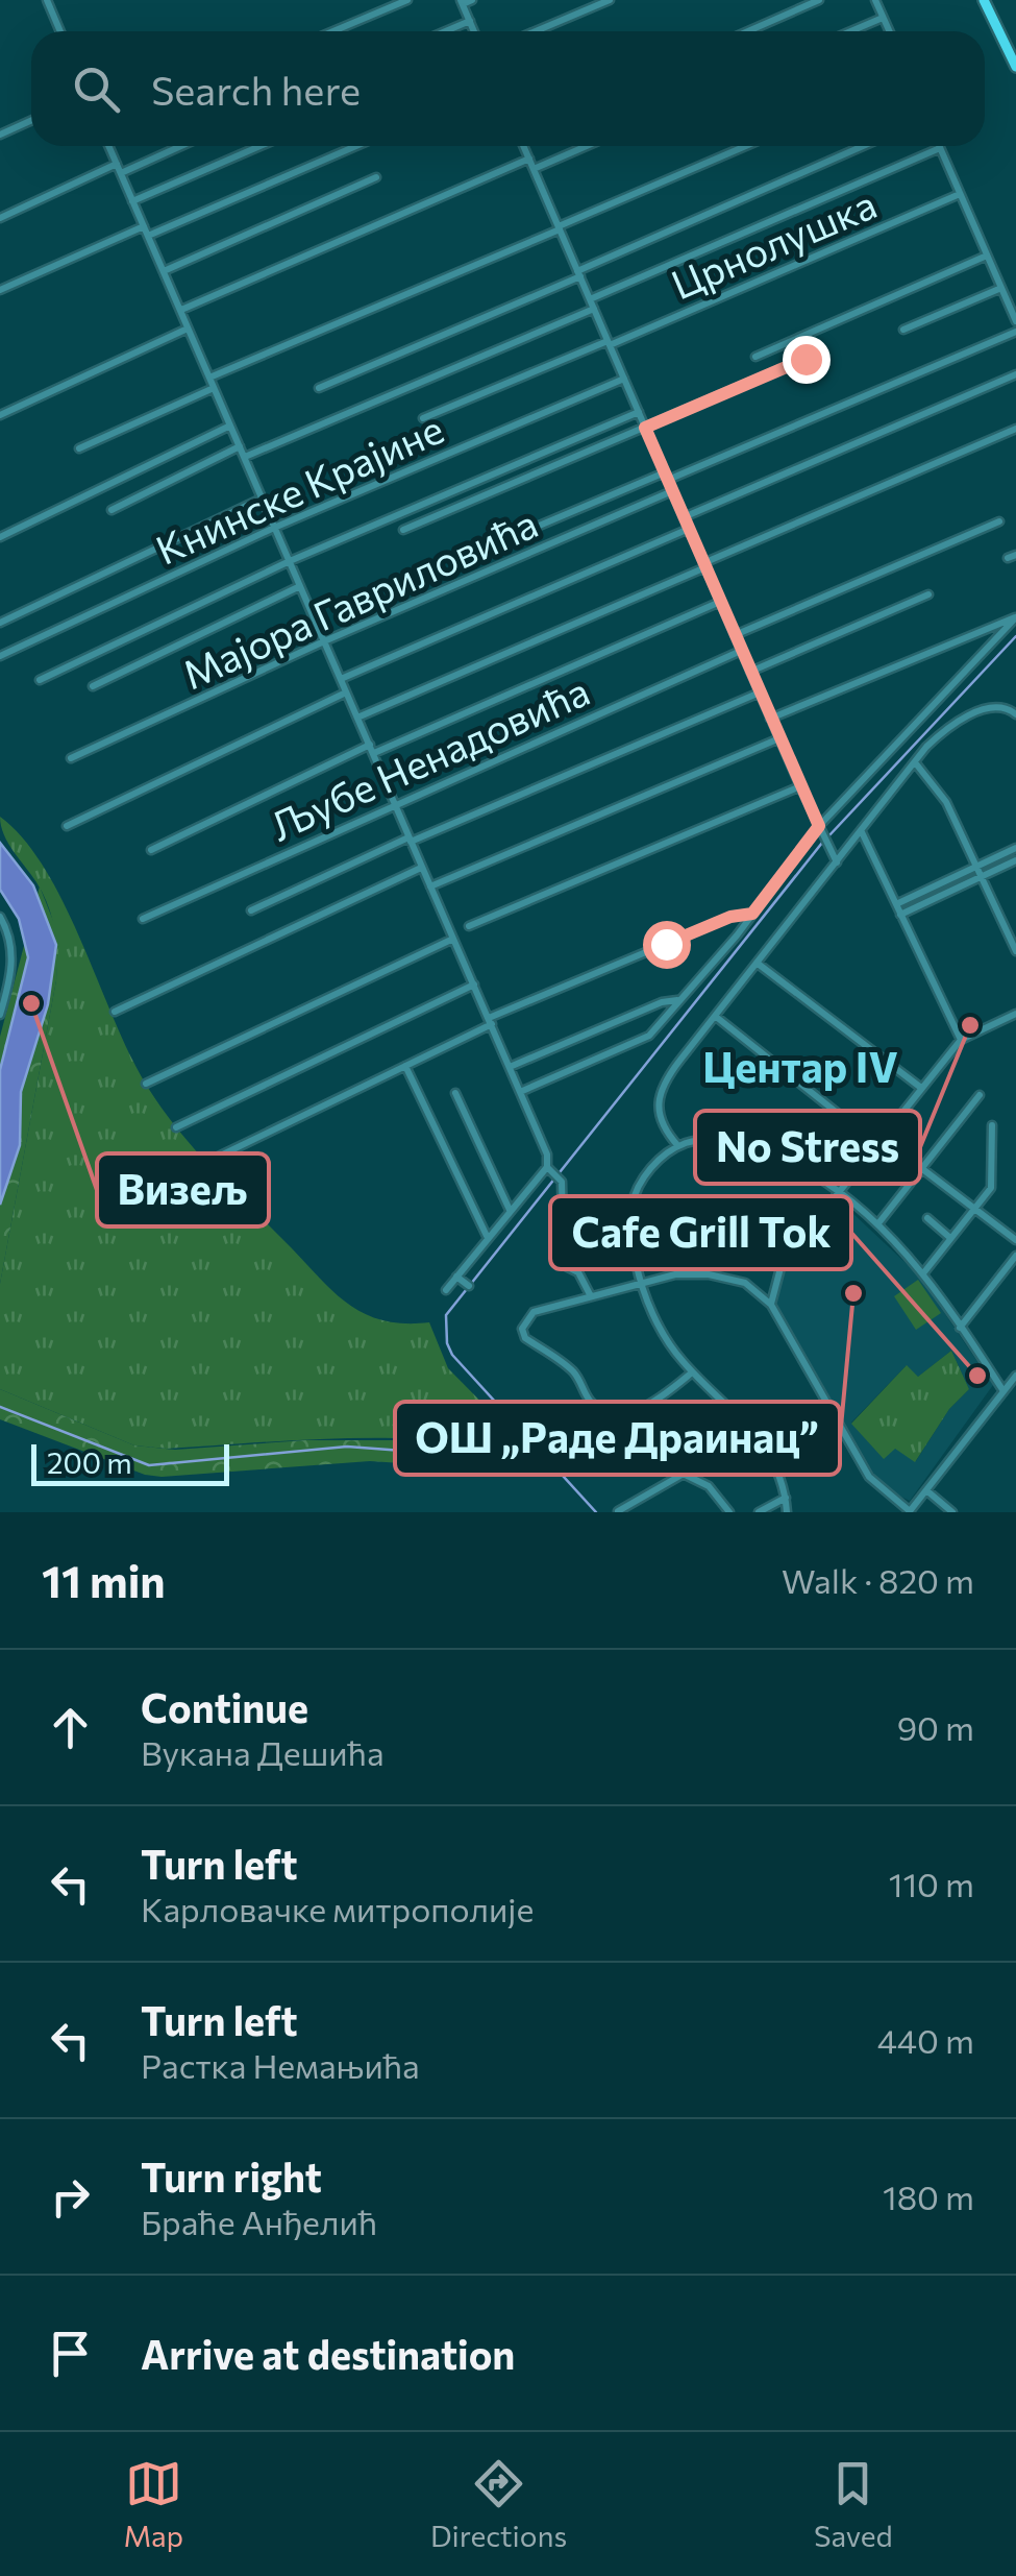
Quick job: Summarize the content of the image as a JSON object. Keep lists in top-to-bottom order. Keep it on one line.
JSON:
{"streets":{"street":["Црнолушка","Книнске Крајине","Мајора Гавриловића","Љубе Ненадовића"]},"districts":["Центар IV"],"places":["Визељ","No Stress","ОШ „Раде Драинац”","Cafe Grill Tok"],"scale_bar":"200 m","page":{"search":"Search here","scale":"200 m","heading":["11 min","Walk · 820 m"],"list":[["Continue","Вукана Дешића","90 m"],["Turn left","Карловачке митрополије","110 m"],["Turn left","Растка Немањића","440 m"],["Turn right","Браће Анђелић","180 m"],"Arrive at destination"],"nav":["Map","Directions","Saved"]}}
